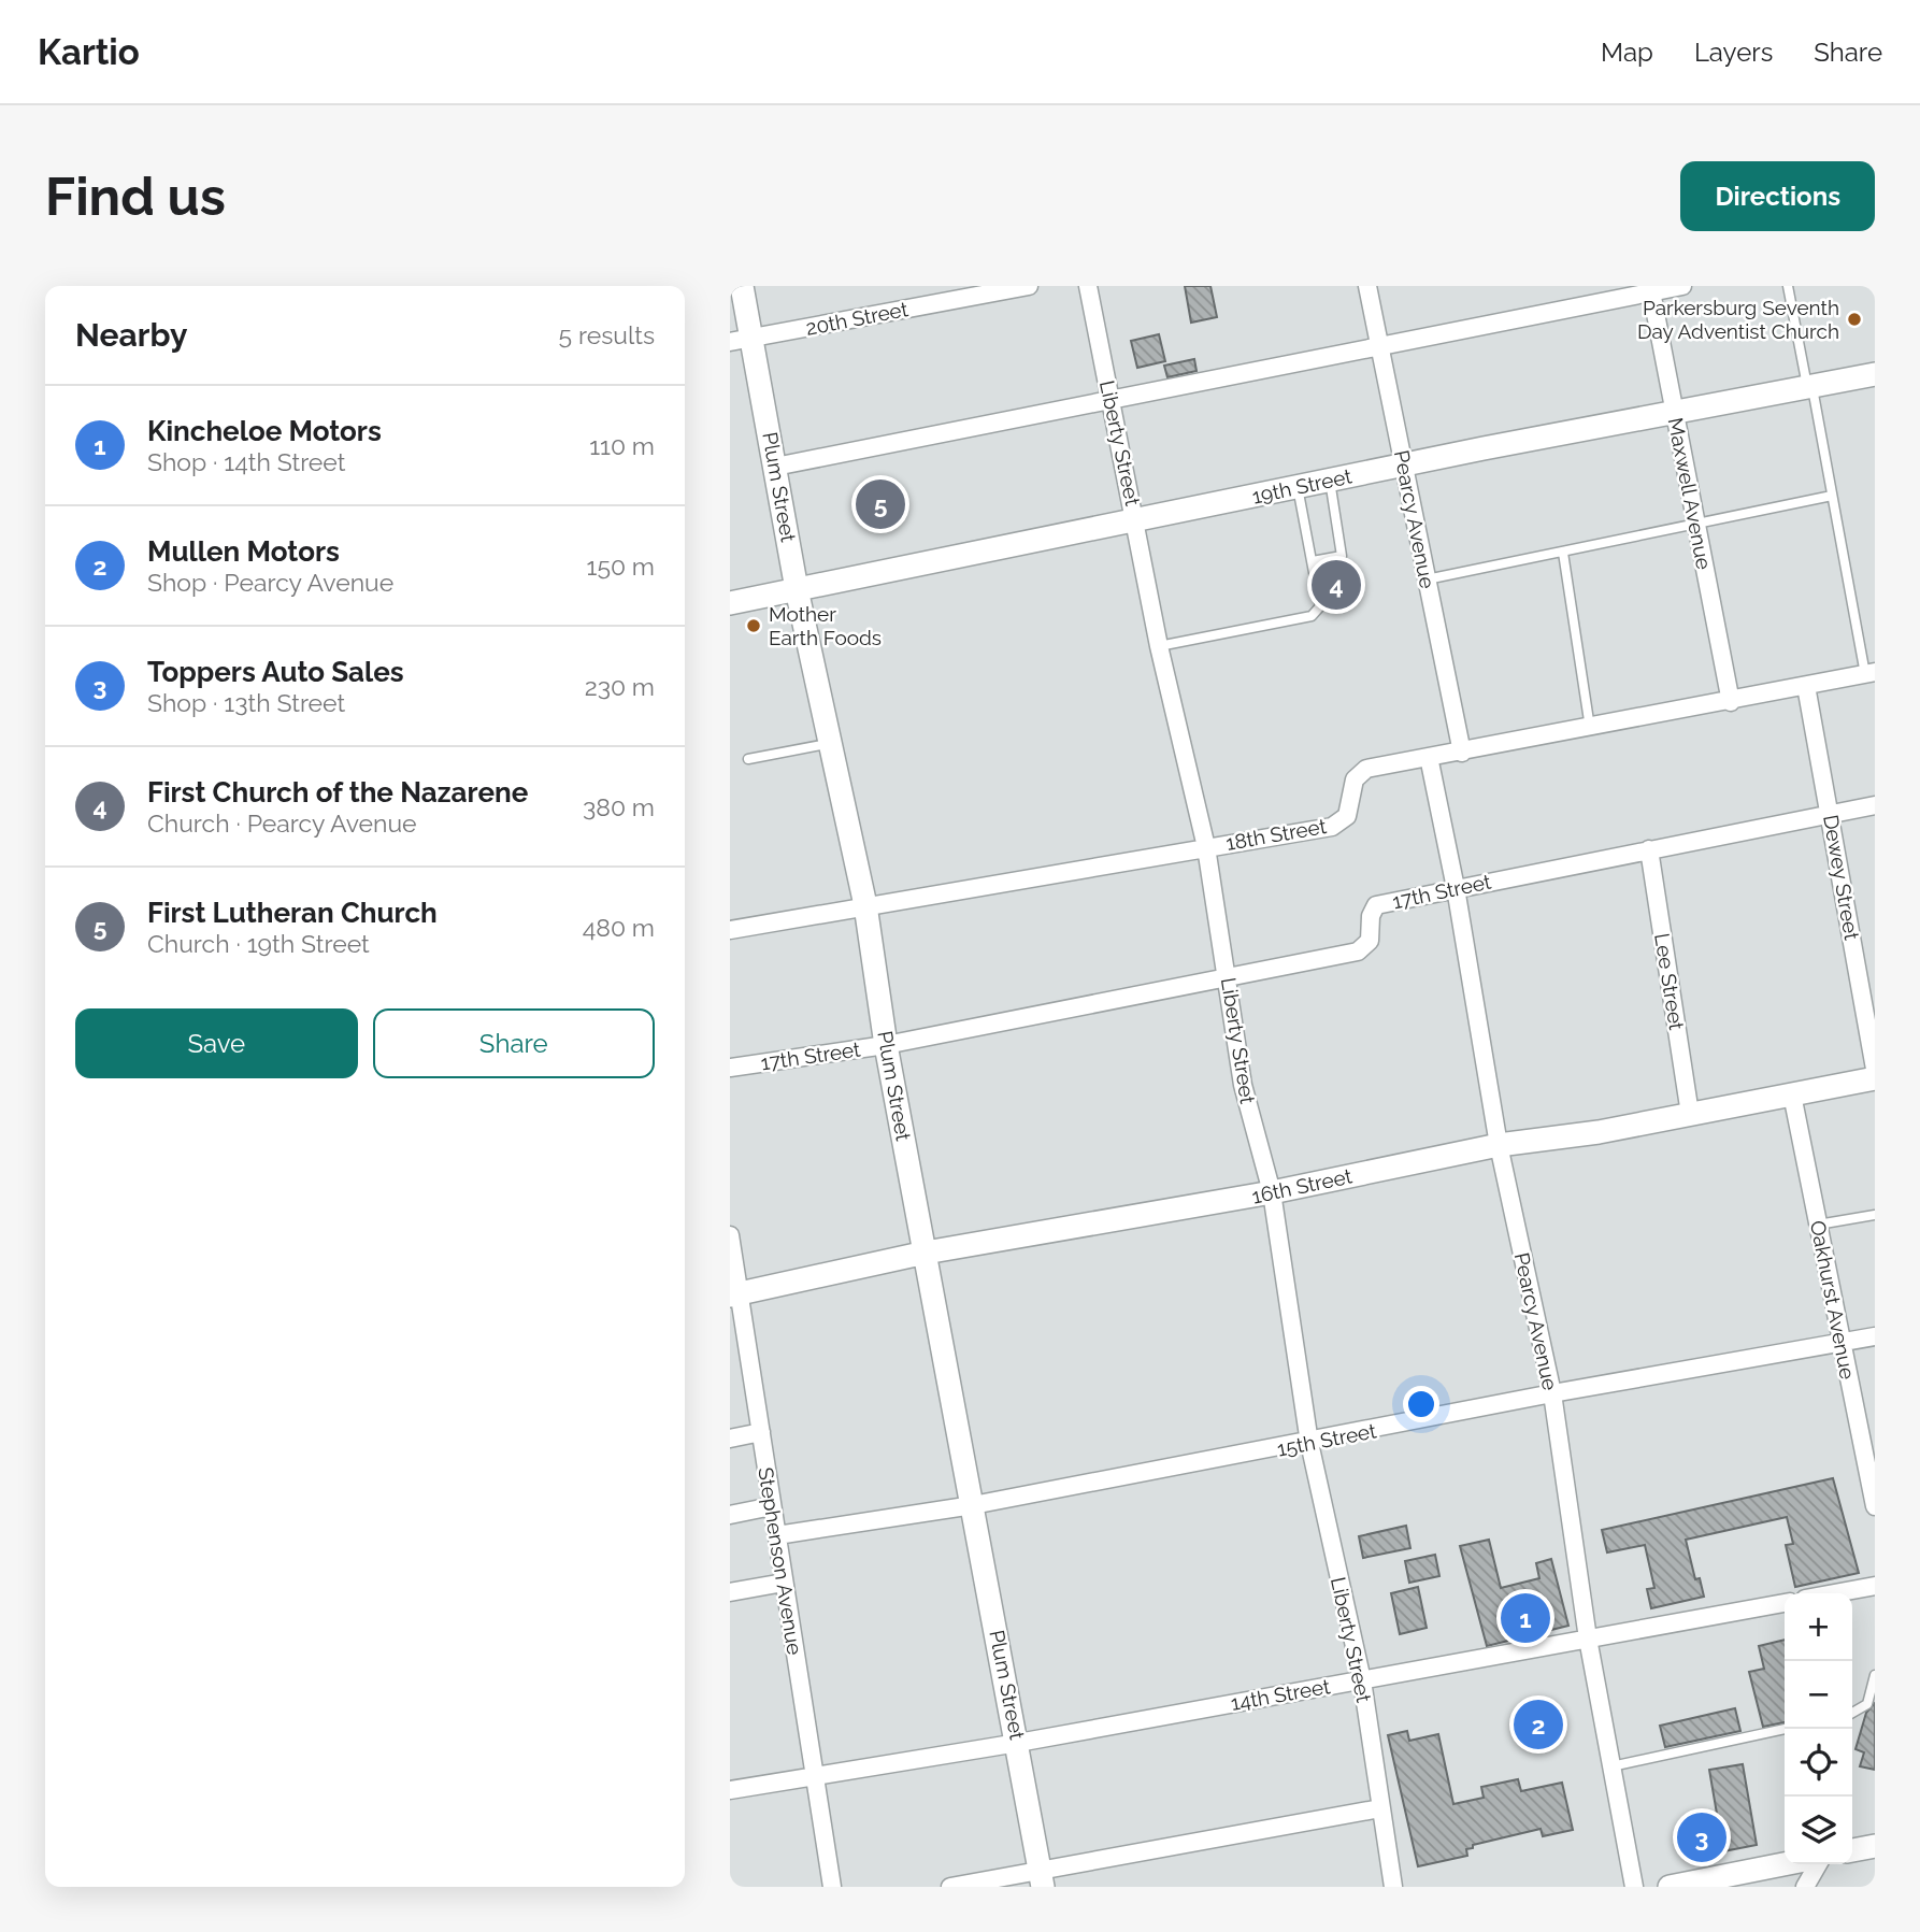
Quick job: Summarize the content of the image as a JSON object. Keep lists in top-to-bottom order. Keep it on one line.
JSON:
{"streets":{"street":["20th Street","Liberty Street","19th Street","Plum Street","Maxwell Avenue","Pearcy Avenue","18th Street","Dewey Street","17th Street","Lee Street","16th Street","Oakhurst Avenue","15th Street","Stephenson Avenue","14th Street"]},"crossings":[["20th Street","Plum Street"],["Liberty Street","19th Street"],["Liberty Street","18th Street"],["Liberty Street","17th Street"],["Liberty Street","16th Street"],["Liberty Street","15th Street"],["Liberty Street","14th Street"],["19th Street","Plum Street"],["19th Street","Maxwell Avenue"],["19th Street","Pearcy Avenue"],["Plum Street","18th Street"],["Plum Street","17th Street"],["Plum Street","16th Street"],["Plum Street","15th Street"],["Plum Street","14th Street"],["Maxwell Avenue","18th Street"],["Pearcy Avenue","18th Street"],["Pearcy Avenue","17th Street"],["Pearcy Avenue","16th Street"],["Pearcy Avenue","15th Street"],["Pearcy Avenue","14th Street"],["18th Street","Dewey Street"],["Dewey Street","17th Street"],["17th Street","Lee Street"],["Lee Street","16th Street"],["16th Street","Oakhurst Avenue"],["16th Street","Stephenson Avenue"],["Oakhurst Avenue","15th Street"],["15th Street","Stephenson Avenue"],["Stephenson Avenue","14th Street"]],"places":["Parkersburg Seventh Day Adventist Church","Mother Earth Foods"],"page":{"header":"Kartio","nav":["Map","Layers","Share"],"buttons":["Directions",["Save","Share"]],"title":"Find us","heading":["Nearby","5 results"],"list":[{"mark":"1","name":"Kincheloe Motors","note":"Shop · 14th Street","value":"110 m"},{"mark":"2","name":"Mullen Motors","note":"Shop · Pearcy Avenue","value":"150 m"},{"mark":"3","name":"Toppers Auto Sales","note":"Shop · 13th Street","value":"230 m"},{"mark":"4","name":"First Church of the Nazarene","note":"Church · Pearcy Avenue","value":"380 m"},{"mark":"5","name":"First Lutheran Church","note":"Church · 19th Street","value":"480 m"}],"pins":["5","4","1","2","3"],"map_buttons":["+","−"]}}
